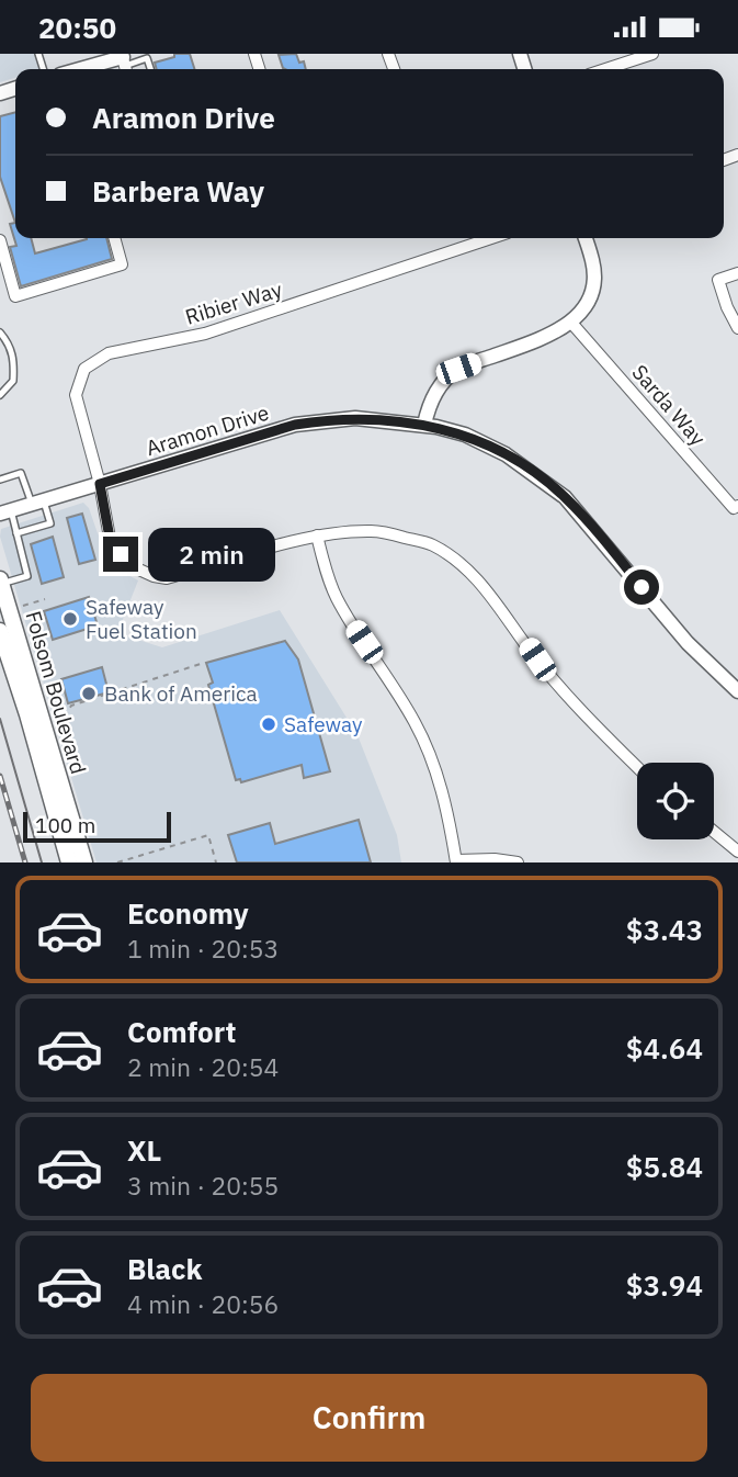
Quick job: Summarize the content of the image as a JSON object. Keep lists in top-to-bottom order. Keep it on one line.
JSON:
{"streets":{"main road":["Folsom Boulevard"],"street":["Ribier Way","Sarda Way","Aramon Drive"]},"crossings":[["Ribier Way","Aramon Drive"]],"places":["Safeway Fuel Station","Bank of America","Safeway"],"scale_bar":"100 m","page":{"status":"20:50","banner":["Aramon Drive","Barbera Way"],"bubble":"2 min","scale":"100 m","list":[{"name":"Economy","note":"1 min · 20:53","value":"$3.43"},{"name":"Comfort","note":"2 min · 20:54","value":"$4.64"},{"name":"XL","note":"3 min · 20:55","value":"$5.84"},{"name":"Black","note":"4 min · 20:56","value":"$3.94"}],"buttons":"Confirm"}}
